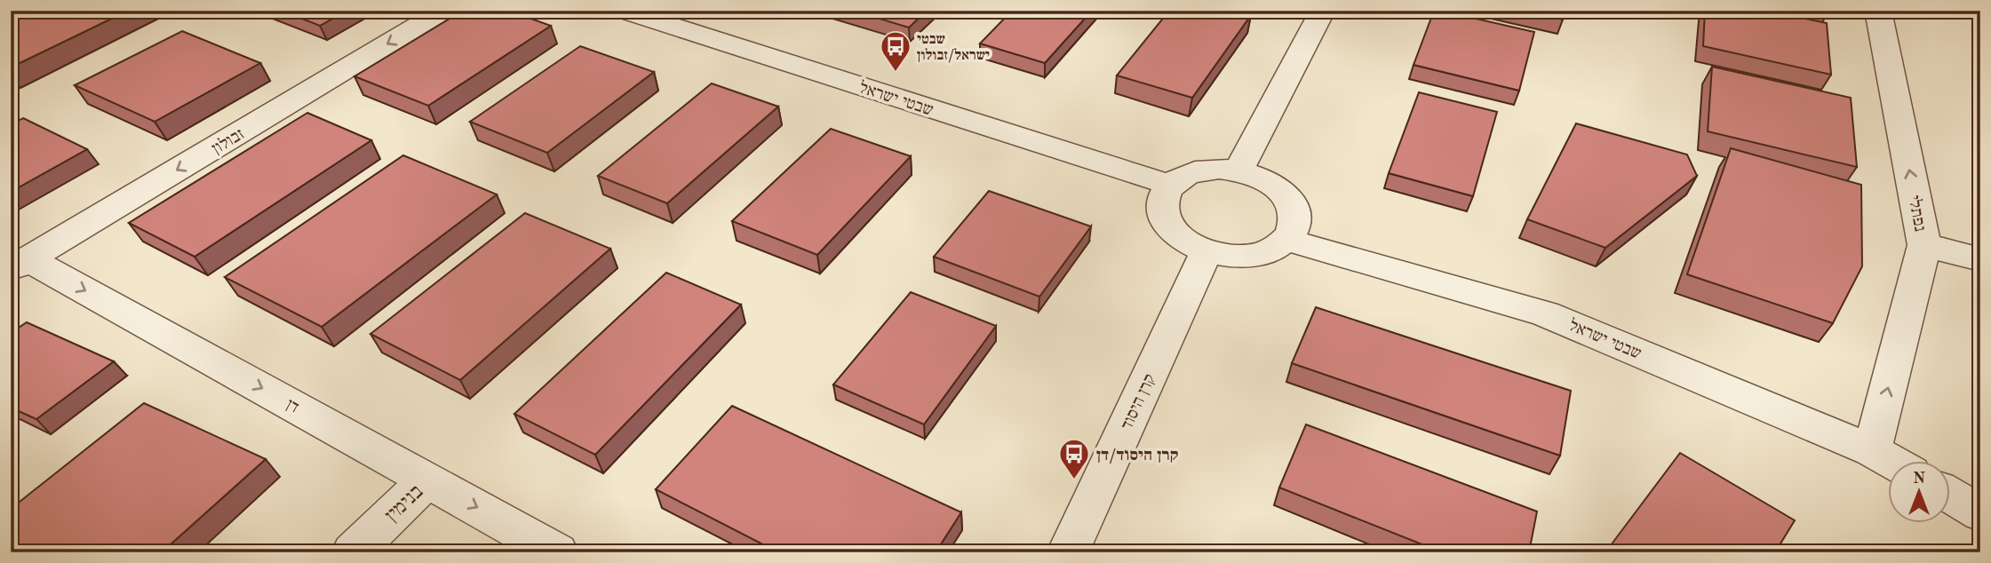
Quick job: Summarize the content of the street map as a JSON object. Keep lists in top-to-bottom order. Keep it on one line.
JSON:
{"streets":{"street":["שבטי ישראל","זבולון","נפתלי","קרן היסוד","דן","בנימין"]},"crossings":[["שבטי ישראל","נפתלי"],["שבטי ישראל","קרן היסוד"],["זבולון","דן"],["דן","בנימין"]],"one_way":["זבולון","נפתלי","דן"],"places":{"bus stop":["שבטי ישראל/זבולון","קרן היסוד/דן"]},"north":"top"}
